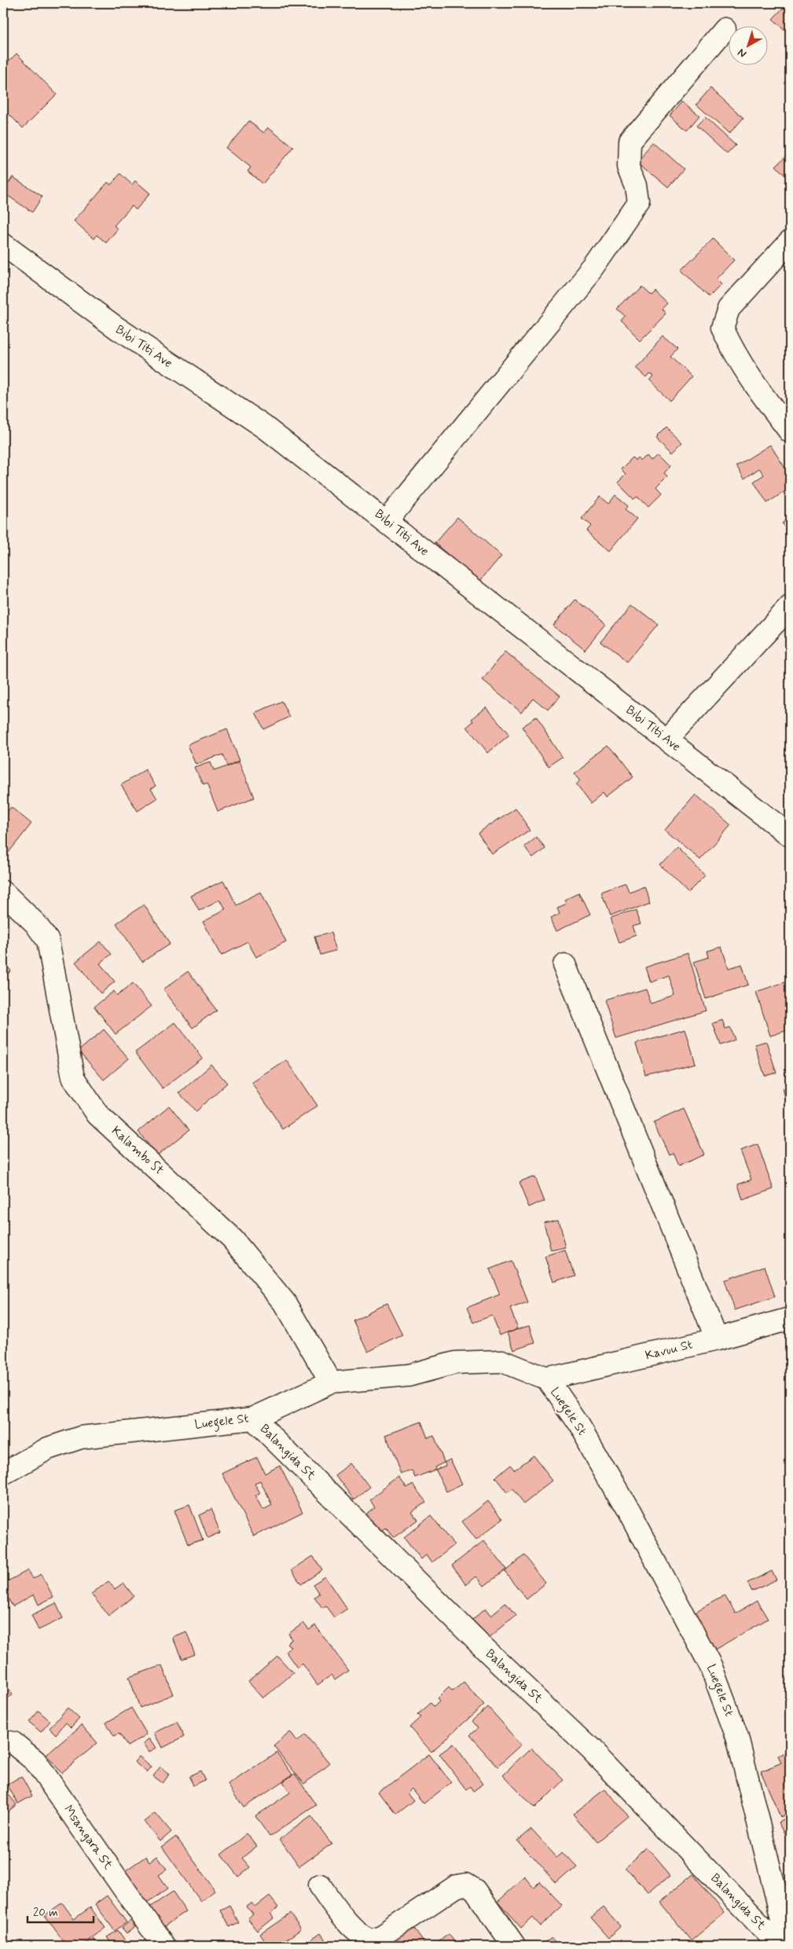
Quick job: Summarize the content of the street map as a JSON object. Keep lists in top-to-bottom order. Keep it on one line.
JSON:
{"streets":{"street":["Bibi Titi Ave","Kalambo St","Kavuu St","Luegele St","Balangida St","Msangara St"]},"crossings":[["Kalambo St","Luegele St"],["Kavuu St","Luegele St"],["Luegele St","Balangida St"]],"scale_bar":"20 m","north":"bottom left"}
